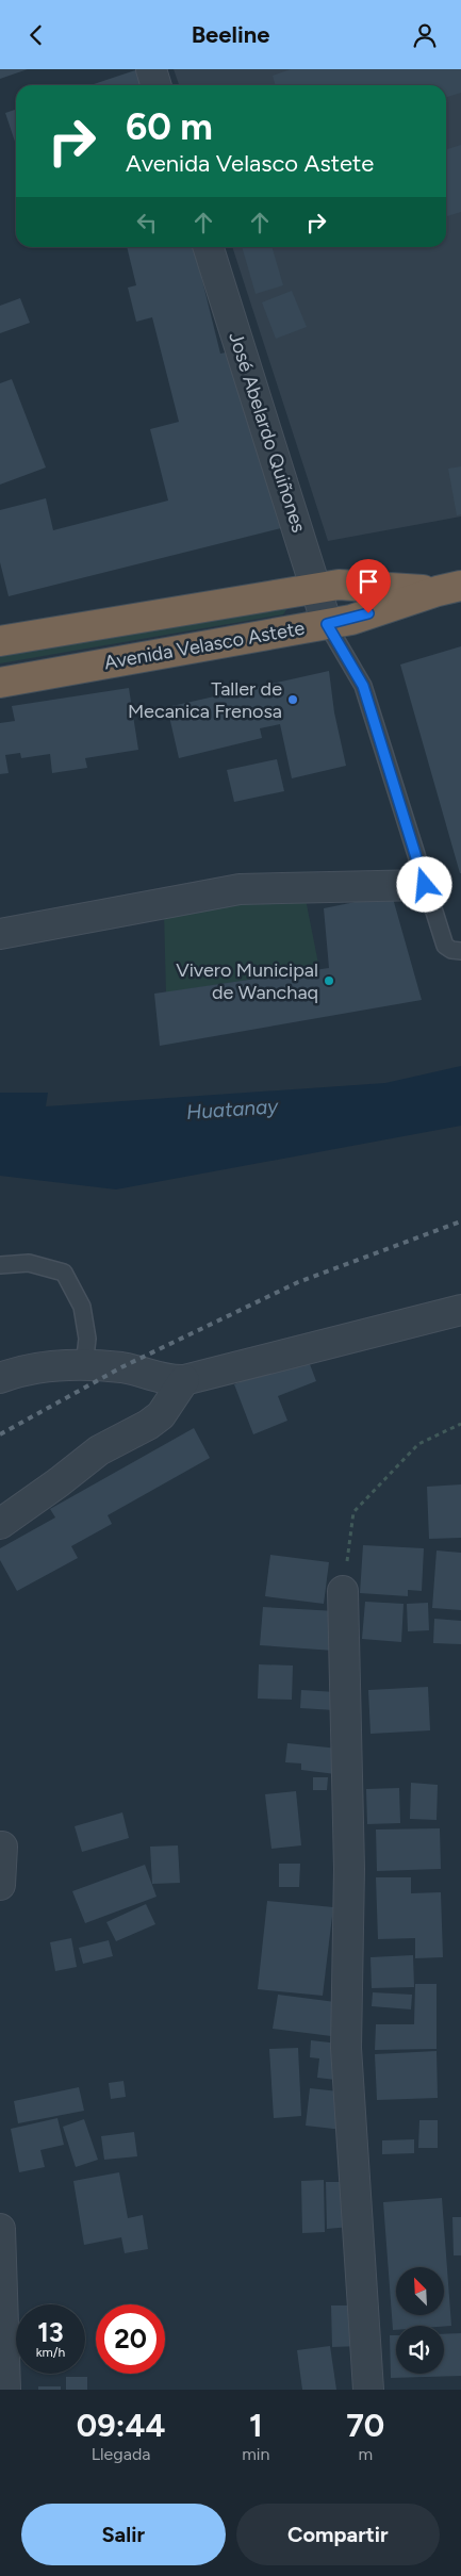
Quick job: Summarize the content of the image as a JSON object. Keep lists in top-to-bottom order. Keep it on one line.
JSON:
{"streets":{"highway":["Avenida Velasco Astete"],"street":["José Abelardo Quiñones"]},"crossings":[["José Abelardo Quiñones","Avenida Velasco Astete"]],"water":["Huatanay"],"places":["Taller de Mecanica Frenosa","Vivero Municipal de Wanchaq"],"north":"top left","page":{"header":"Beeline","turn":["60 m","Avenida Velasco Astete"],"speed":"13 km/h","limit":"20","eta":["09:44","Llegada","1","min","70","m"],"buttons":["Salir","Compartir"]}}
